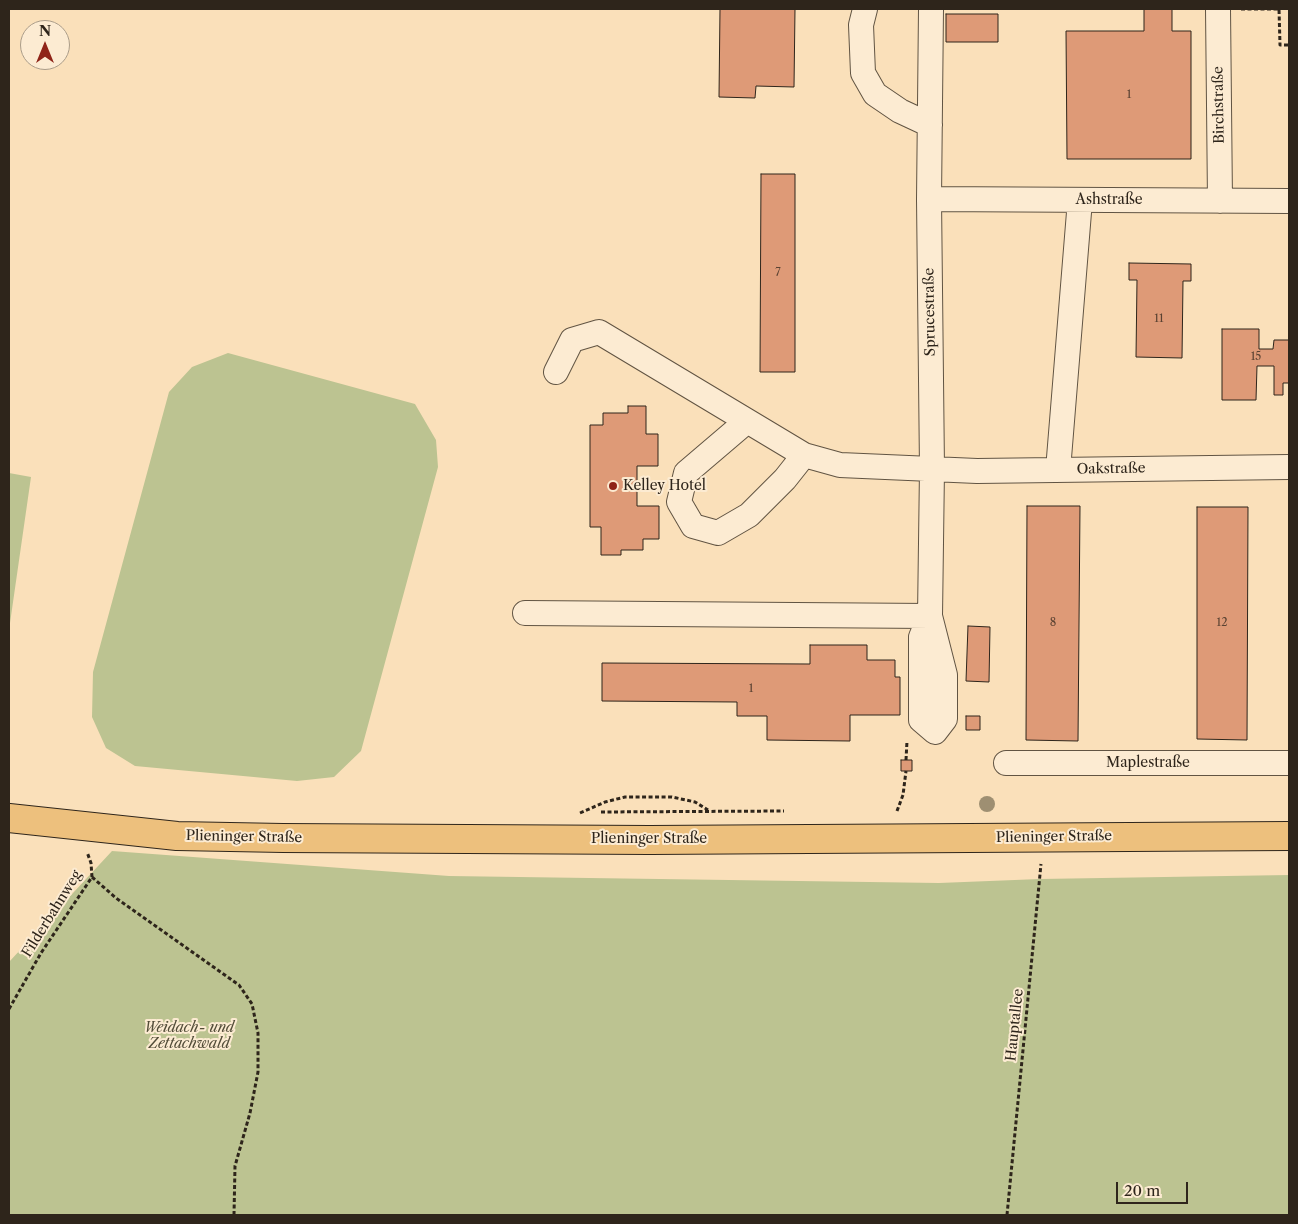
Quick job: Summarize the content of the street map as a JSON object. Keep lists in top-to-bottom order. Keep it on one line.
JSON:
{"streets":{"main road":["Plieninger Straße"],"street":["Birchstraße","Ashstraße","Sprucestraße","Oakstraße","Maplestraße"],"path":["Filderbahnweg","Hauptallee"]},"crossings":[["Birchstraße","Ashstraße"],["Ashstraße","Sprucestraße"],["Sprucestraße","Oakstraße"],["Plieninger Straße","Filderbahnweg"],["Plieninger Straße","Hauptallee"]],"parks":["Weidach- und Zettachwald"],"places":["Kelley Hotel"],"house_numbers":["1","7","11","15","8","12","1"],"scale_bar":"20 m","north":"top"}
